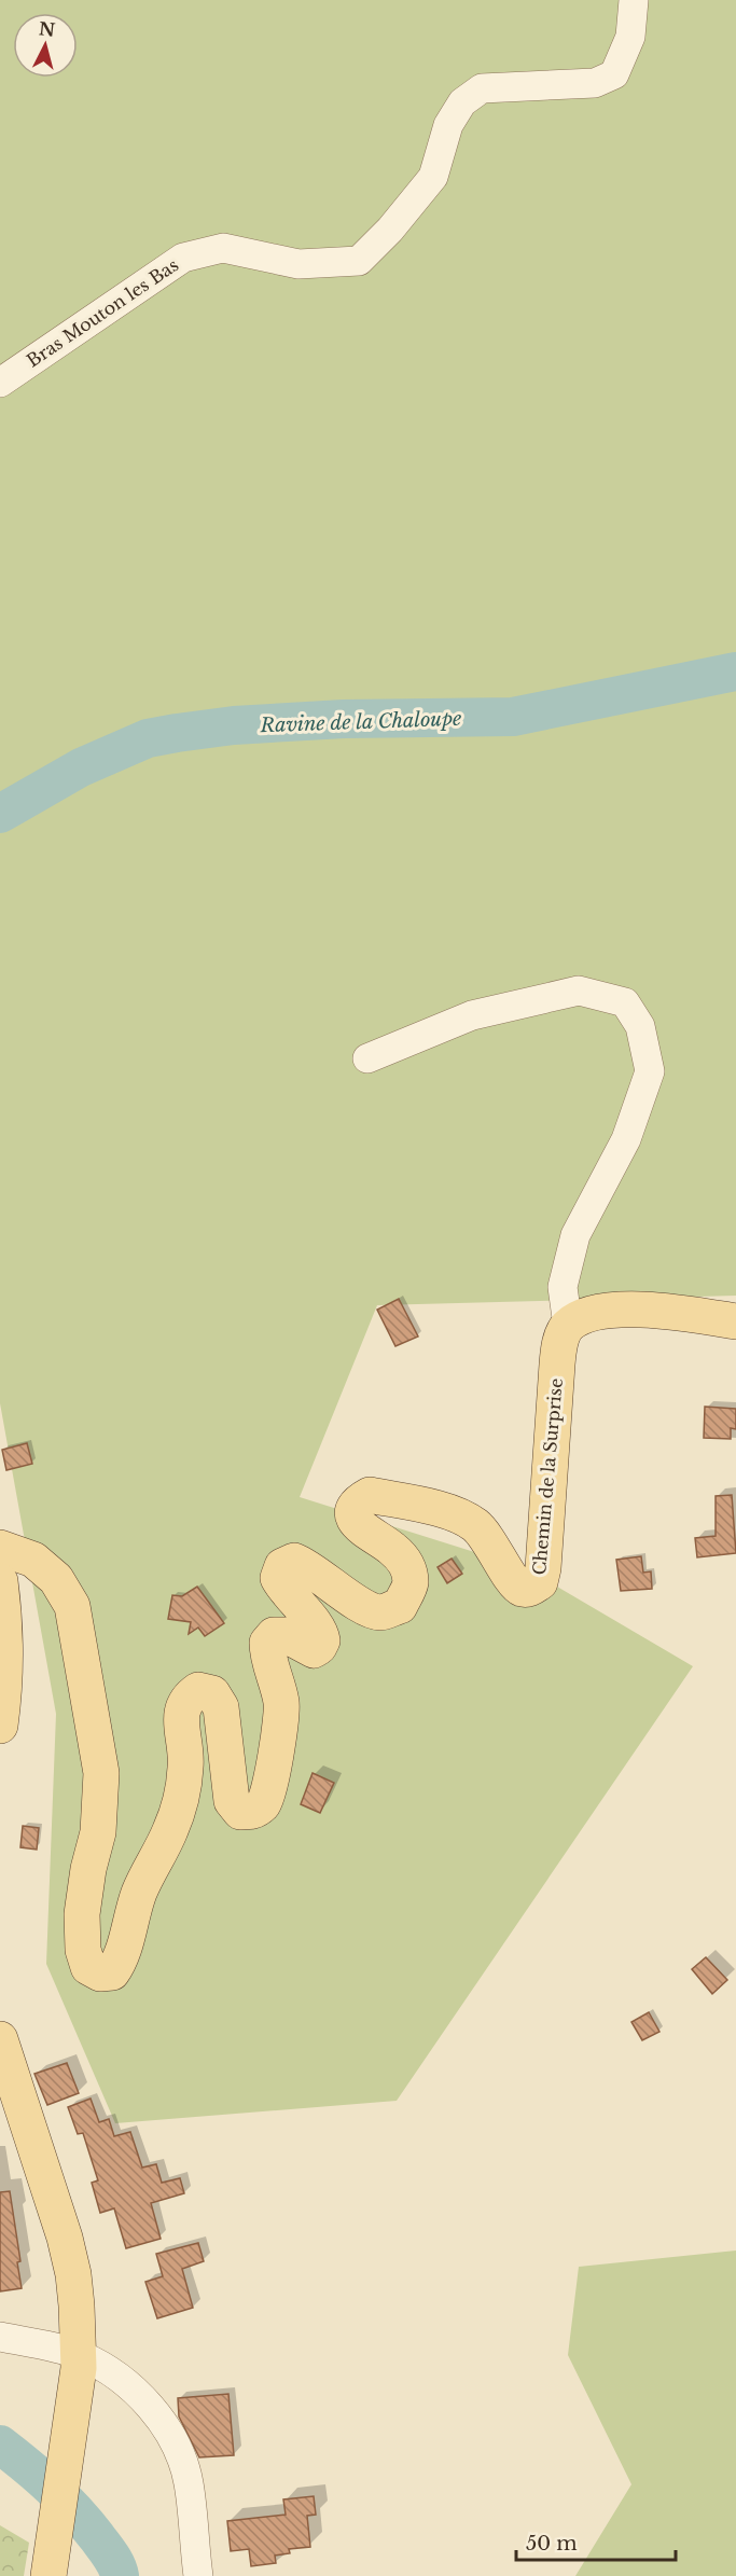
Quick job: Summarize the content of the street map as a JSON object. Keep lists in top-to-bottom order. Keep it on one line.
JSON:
{"streets":{"main road":["Chemin de la Surprise"],"street":["Bras Mouton les Bas"]},"water":["Ravine de la Chaloupe"],"scale_bar":"50 m","north":"top"}
